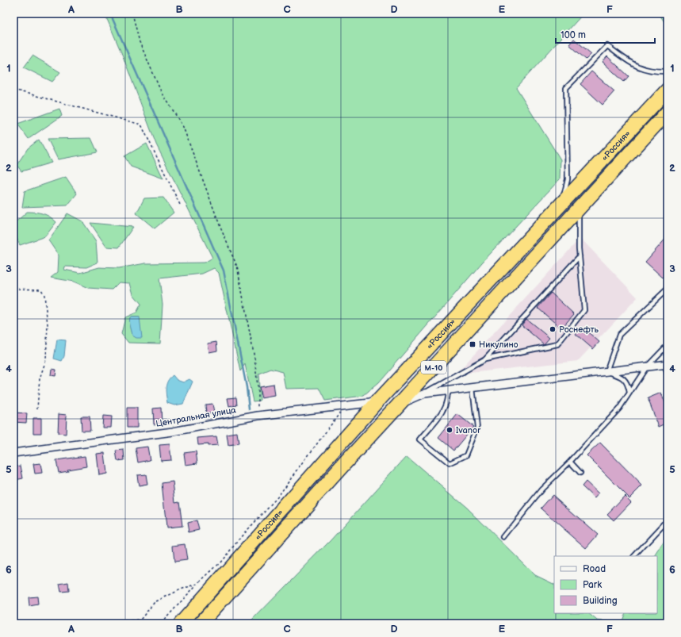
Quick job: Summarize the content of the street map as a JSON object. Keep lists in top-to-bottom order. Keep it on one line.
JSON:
{"streets":{"highway":["«Россия»","М-10"],"street":["Центральная улица"]},"crossings":[["«Россия»","Центральная улица"]],"places":{"other":["Роснефть","Ivanor"],"transit":["Никулино"]},"legend":["Road","Park","Building"],"scale_bar":"100 m","grid":{"columns":["A","B","C","D","E","F"],"rows":["1","2","3","4","5","6"]}}
